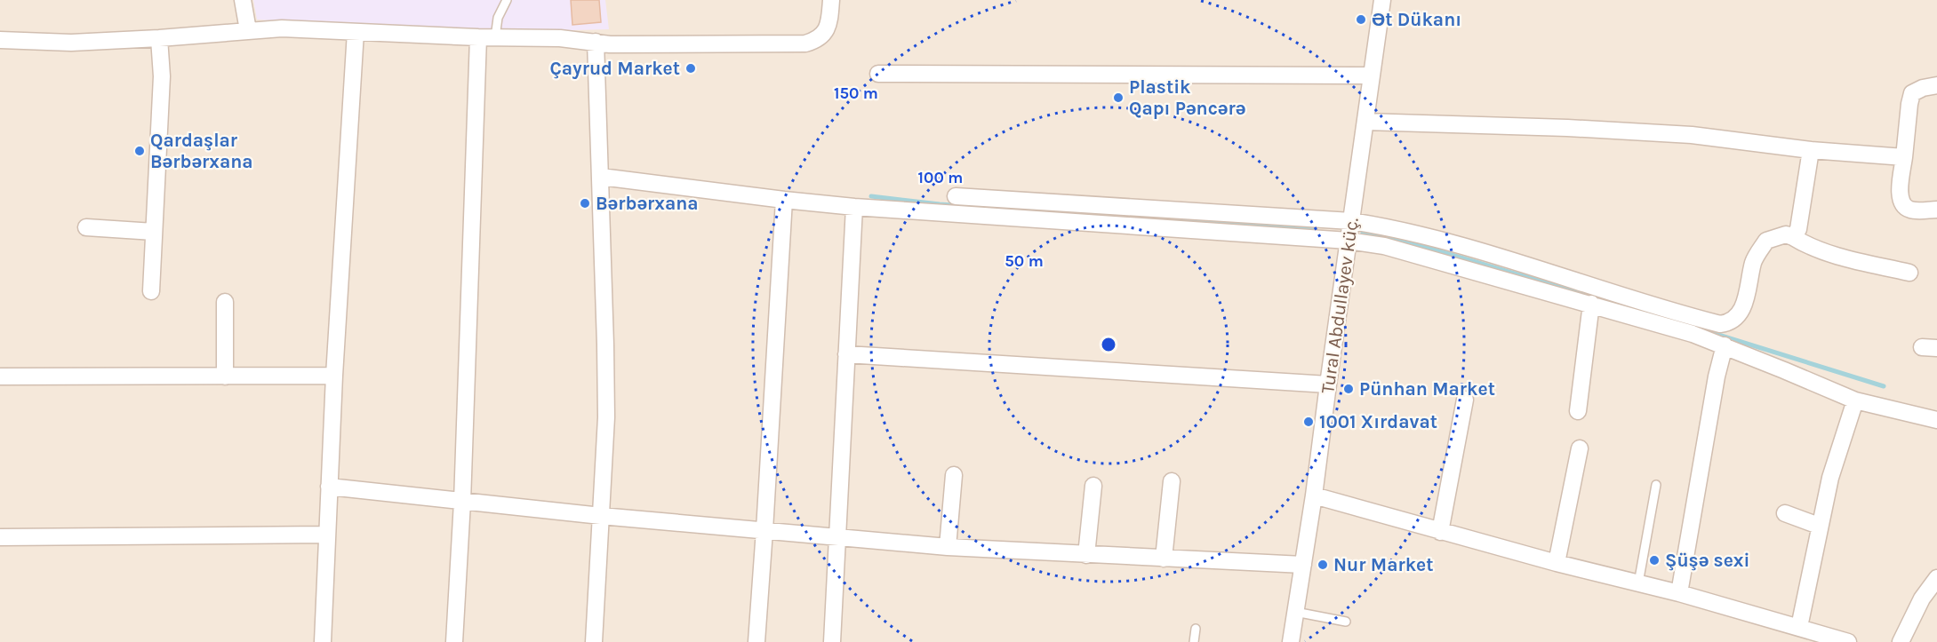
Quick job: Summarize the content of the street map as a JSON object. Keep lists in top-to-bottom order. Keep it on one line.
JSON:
{"streets":{"street":["Tural Abdullayev küç."]},"places":["Ət Dükanı","Çayrud Market","Plastik Qapı Pəncərə","Qardaşlar Bərbərxana","Bərbərxana","Pünhan Market","1001 Xırdavat","Şüşə sexi","Nur Market"],"rings":["150 m","100 m","50 m"]}
